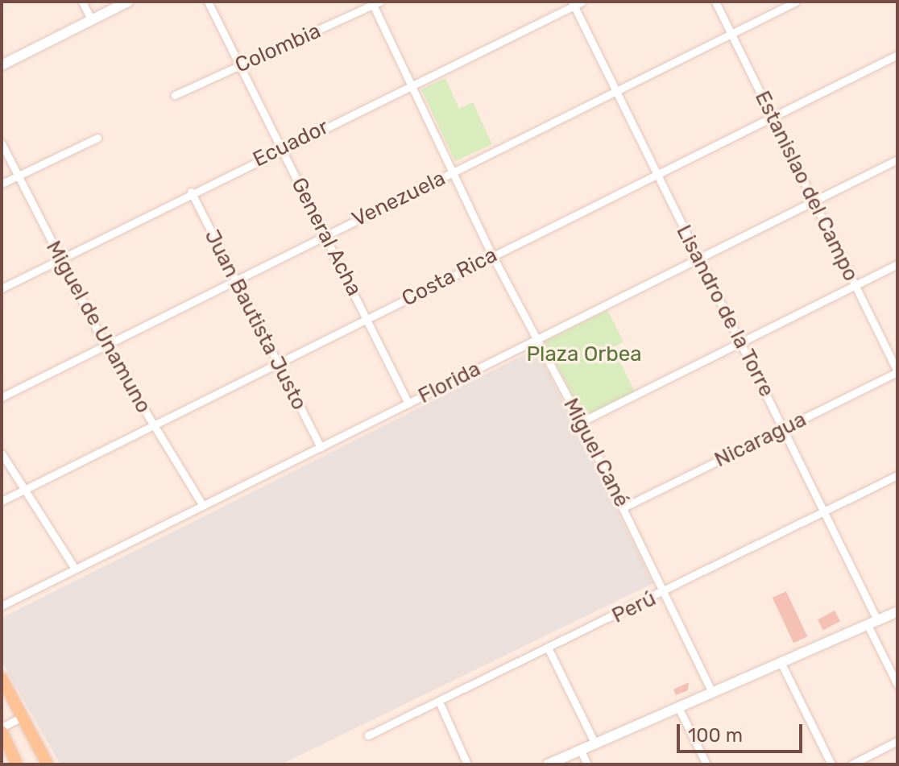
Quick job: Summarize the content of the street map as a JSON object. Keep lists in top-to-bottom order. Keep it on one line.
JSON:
{"streets":{"street":["Colombia","Ecuador","Estanislao del Campo","Venezuela","General Acha","Costa Rica","Lisandro de la Torre","Juan Bautista Justo","Miguel de Unamuno","Florida","Nicaragua","Miguel Cané","Perú"]},"crossings":[["Colombia","General Acha"],["Colombia","Miguel Cané"],["Ecuador","General Acha"],["Ecuador","Lisandro de la Torre"],["Ecuador","Juan Bautista Justo"],["Ecuador","Miguel de Unamuno"],["Ecuador","Miguel Cané"],["Estanislao del Campo","Venezuela"],["Estanislao del Campo","Costa Rica"],["Estanislao del Campo","Florida"],["Estanislao del Campo","Nicaragua"],["Venezuela","General Acha"],["Venezuela","Lisandro de la Torre"],["Venezuela","Juan Bautista Justo"],["Venezuela","Miguel de Unamuno"],["Venezuela","Miguel Cané"],["General Acha","Costa Rica"],["General Acha","Florida"],["Costa Rica","Lisandro de la Torre"],["Costa Rica","Juan Bautista Justo"],["Costa Rica","Miguel de Unamuno"],["Costa Rica","Miguel Cané"],["Lisandro de la Torre","Florida"],["Lisandro de la Torre","Nicaragua"],["Lisandro de la Torre","Perú"],["Juan Bautista Justo","Florida"],["Miguel de Unamuno","Florida"],["Florida","Miguel Cané"],["Nicaragua","Miguel Cané"],["Miguel Cané","Perú"]],"parks":["Plaza Orbea"],"scale_bar":"100 m"}
